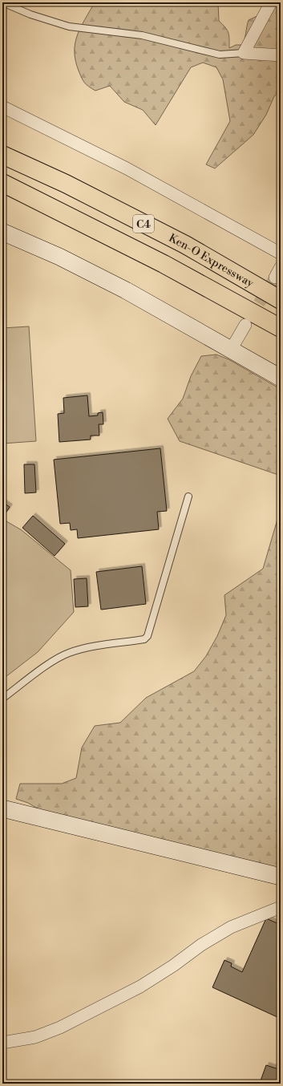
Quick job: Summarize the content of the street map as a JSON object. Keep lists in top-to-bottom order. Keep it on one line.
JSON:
{"streets":{"highway":["C4","Ken-O Expressway"]}}
